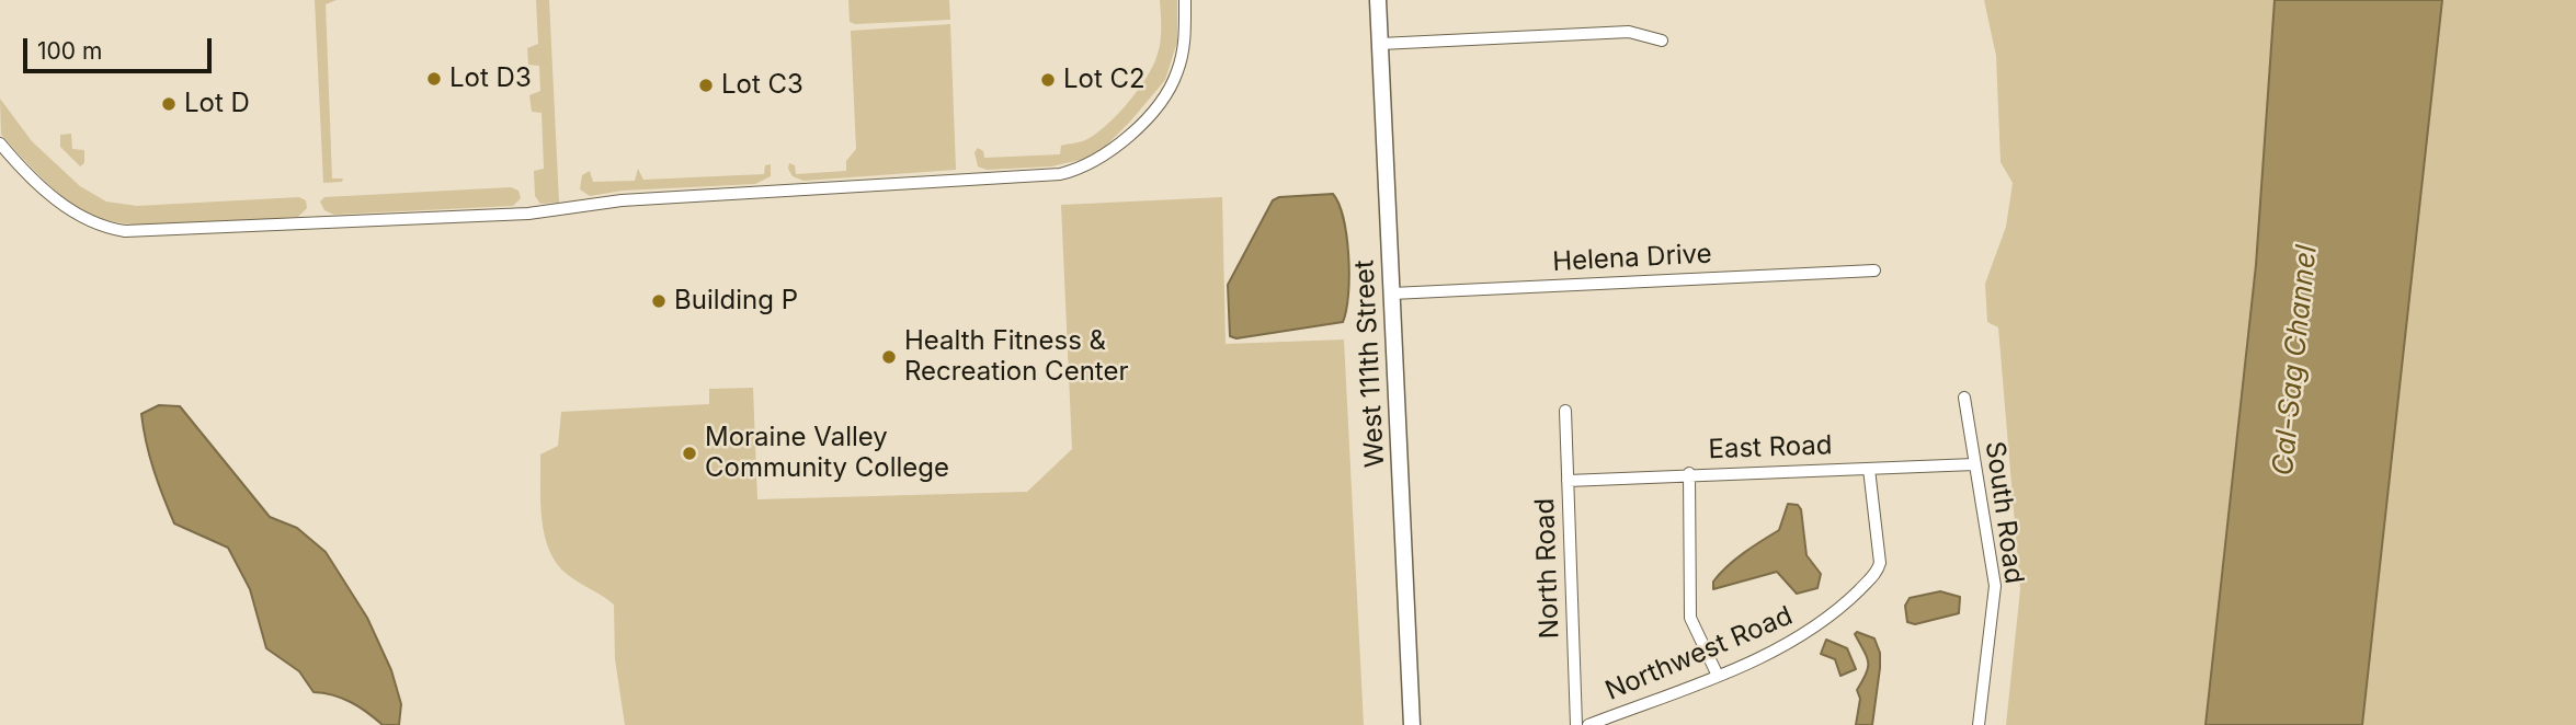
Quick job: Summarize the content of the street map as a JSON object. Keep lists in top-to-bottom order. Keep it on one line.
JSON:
{"streets":{"main road":["West 111th Street"],"street":["Helena Drive","East Road","South Road","North Road","Northwest Road"]},"crossings":[["Helena Drive","West 111th Street"],["East Road","South Road"],["East Road","North Road"],["East Road","Northwest Road"]],"water":["Cal-Sag Channel"],"places":["Lot D3","Lot C2","Lot C3","Lot D","Building P","Health Fitness & Recreation Center","Moraine Valley Community College"],"scale_bar":"100 m"}
